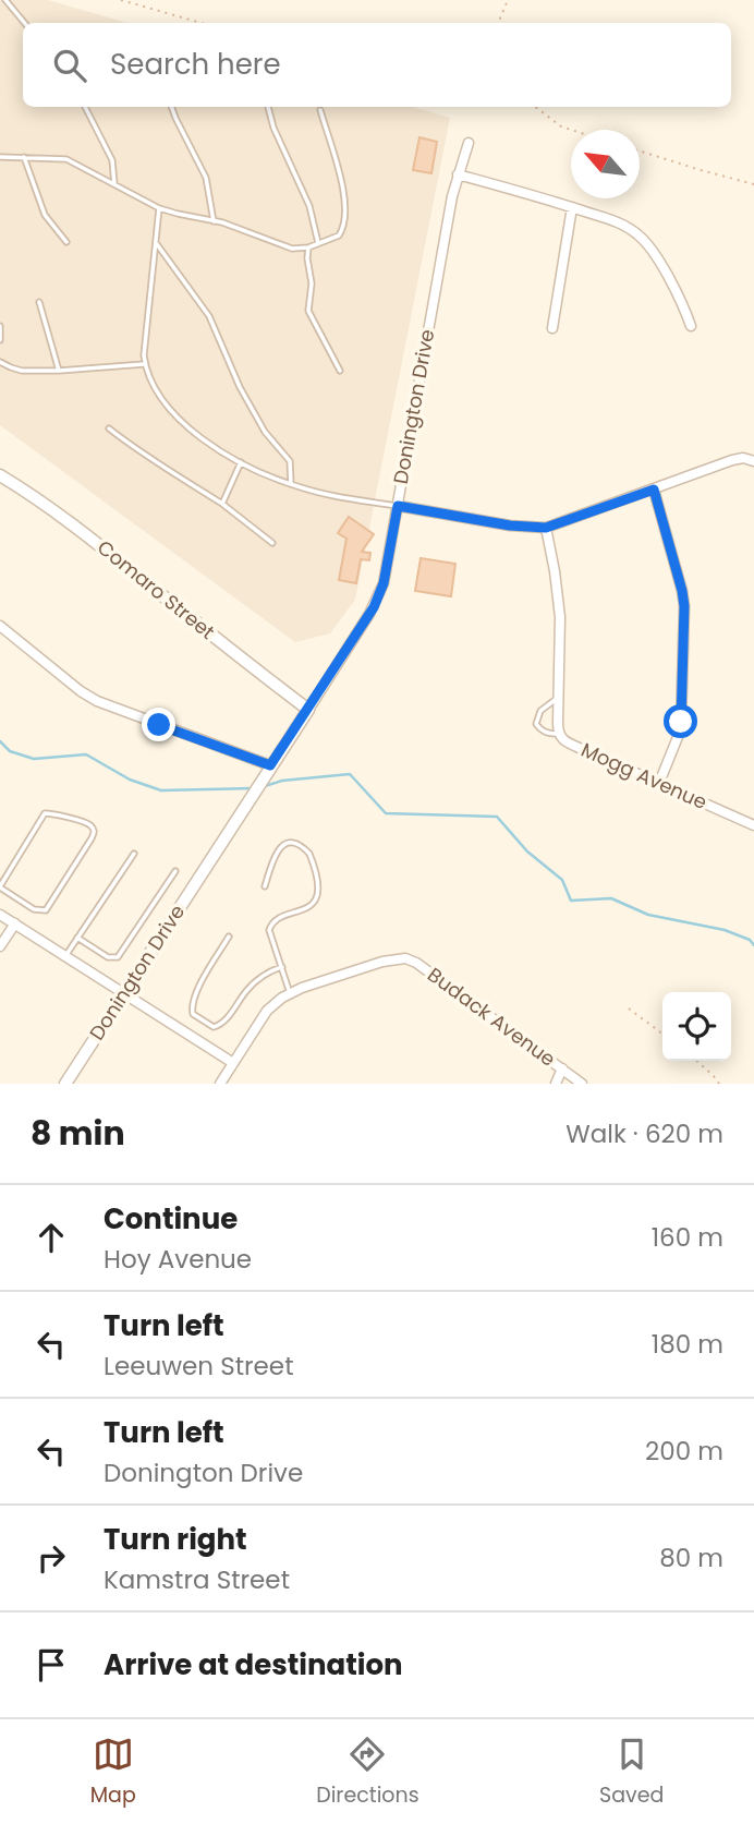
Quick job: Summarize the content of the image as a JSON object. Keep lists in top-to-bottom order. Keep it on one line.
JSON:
{"streets":{"street":["Donington Drive","Comaro Street","Mogg Avenue","Budack Avenue"]},"crossings":[["Donington Drive","Comaro Street"]],"north":"top left","page":{"search":"Search here","heading":["8 min","Walk · 620 m"],"list":[["Continue","Hoy Avenue","160 m"],["Turn left","Leeuwen Street","180 m"],["Turn left","Donington Drive","200 m"],["Turn right","Kamstra Street","80 m"],"Arrive at destination"],"nav":["Map","Directions","Saved"]}}
